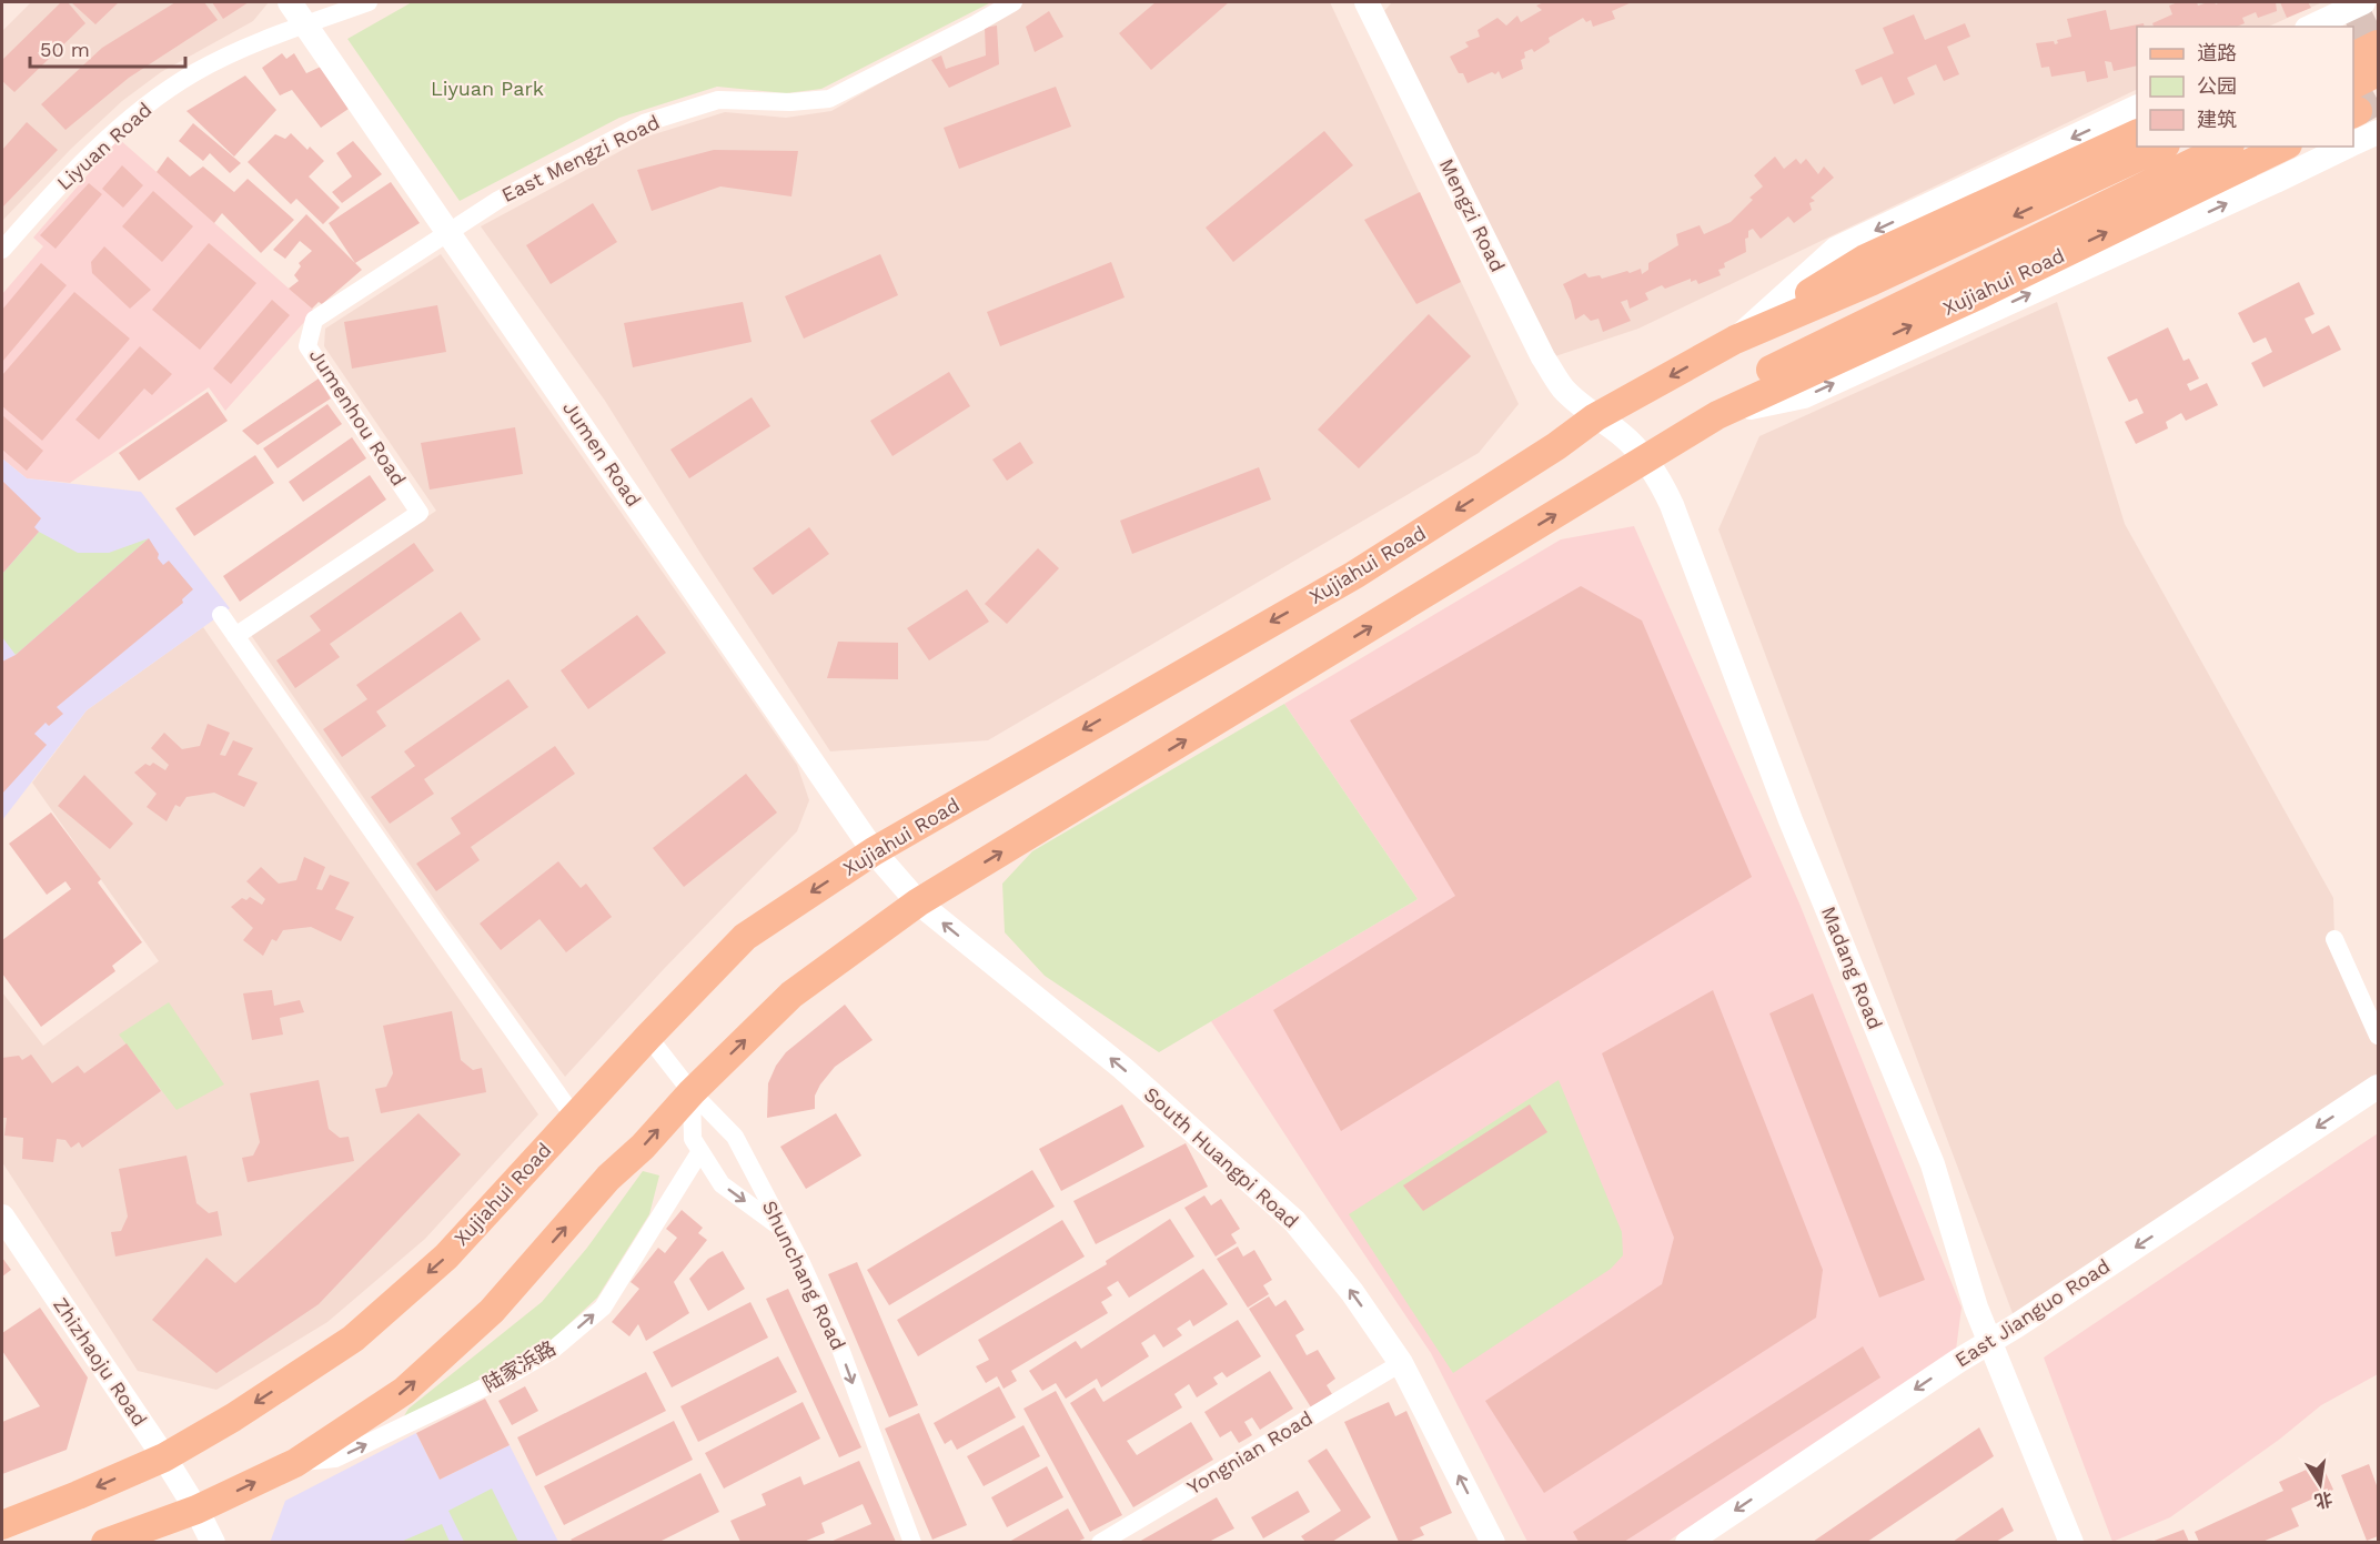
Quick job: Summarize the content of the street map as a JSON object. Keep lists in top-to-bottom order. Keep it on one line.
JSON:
{"streets":{"main road":["Xujiahui Road"],"street":["Liyuan Road","East Mengzi Road","Mengzi Road","Jumenhou Road","Jumen Road","Madang Road","South Huangpi Road","Shunchang Road","East Jianguo Road","Zhizhaoju Road","陆家浜路","Yongnian Road"]},"crossings":[["Liyuan Road","Jumen Road"],["East Mengzi Road","Jumenhou Road"],["East Mengzi Road","Jumen Road"],["Mengzi Road","Xujiahui Road"],["Mengzi Road","Madang Road"],["Xujiahui Road","Jumen Road"],["Xujiahui Road","Madang Road"],["Xujiahui Road","South Huangpi Road"],["Xujiahui Road","Shunchang Road"],["Xujiahui Road","Zhizhaoju Road"],["Xujiahui Road","陆家浜路"],["Jumenhou Road","Jumen Road"],["Jumen Road","South Huangpi Road"],["Madang Road","East Jianguo Road"],["South Huangpi Road","Yongnian Road"]],"one_way":["South Huangpi Road","Shunchang Road","East Jianguo Road","陆家浜路"],"parks":["Liyuan Park"],"legend":["道路","公园","建筑"],"scale_bar":"50 m","north":"bottom"}
